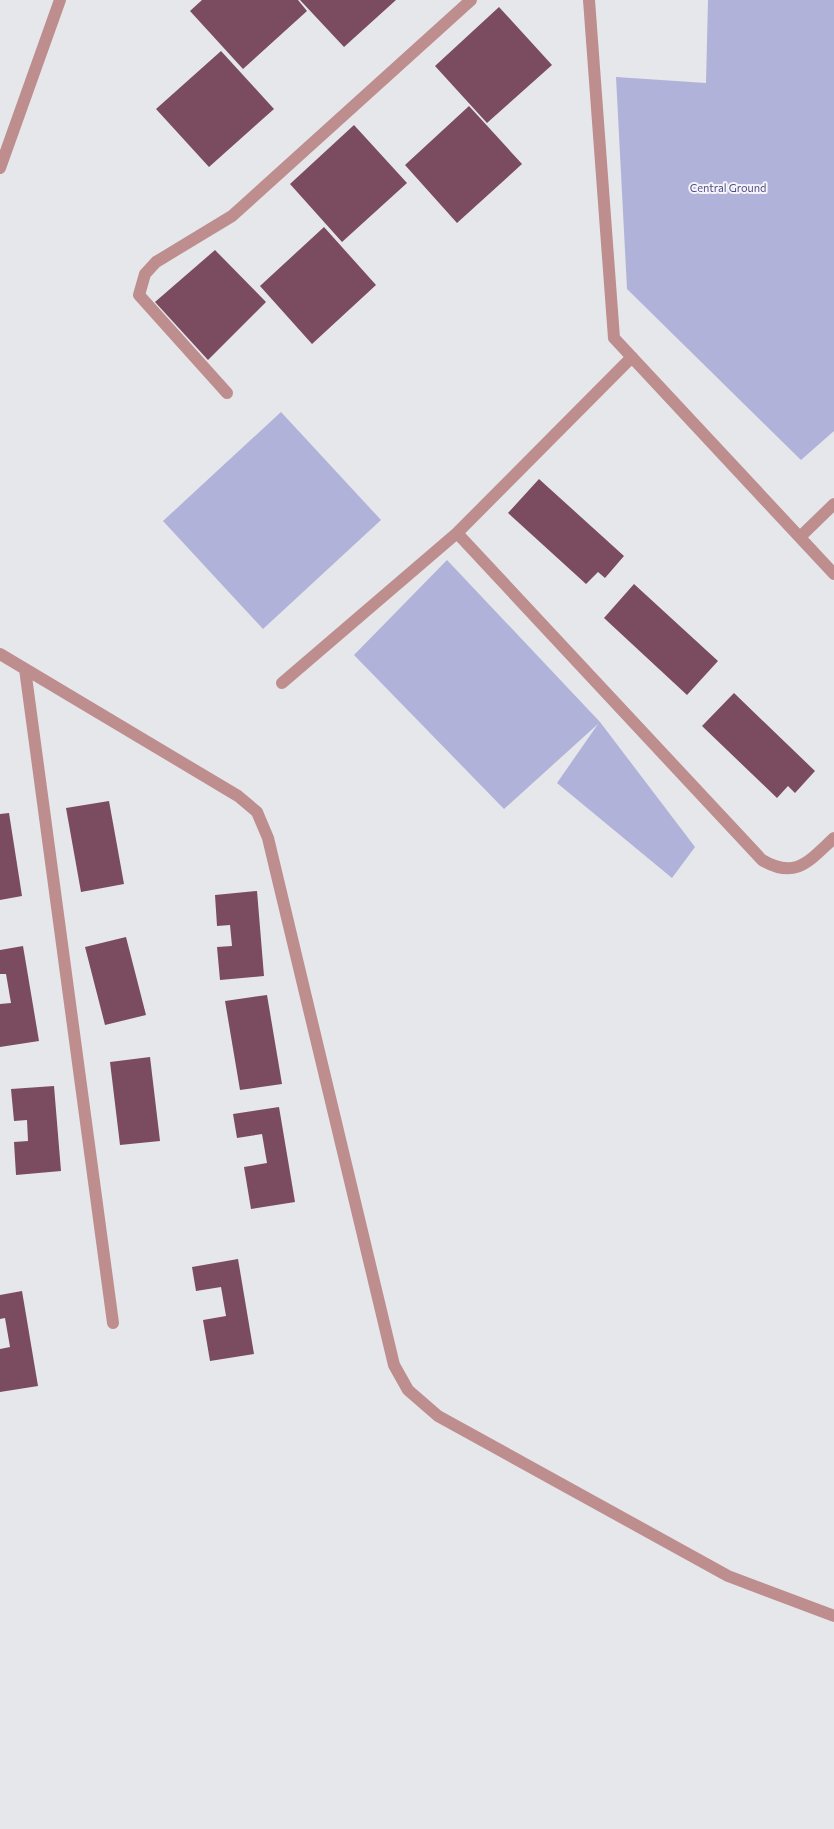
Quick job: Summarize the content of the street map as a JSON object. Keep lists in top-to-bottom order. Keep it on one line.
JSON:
{"parks":["Central Ground"]}
